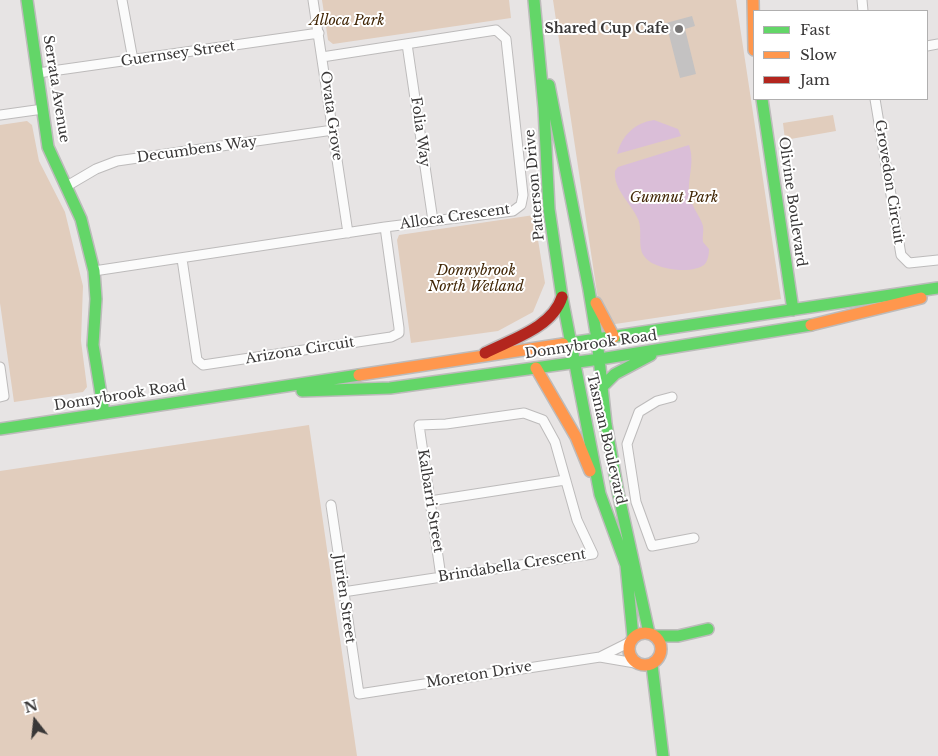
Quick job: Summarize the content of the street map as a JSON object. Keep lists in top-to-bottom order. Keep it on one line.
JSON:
{"streets":{"street":["Guernsey Street","Serrata Avenue","Ovata Grove","Folia Way","Decumbens Way","Grovedon Circuit","Patterson Drive","Olivine Boulevard","Alloca Crescent","Donnybrook Road","Arizona Circuit","Tasman Boulevard","Kalbarri Street","Brindabella Crescent","Jurien Street","Moreton Drive"]},"crossings":[["Guernsey Street","Serrata Avenue"],["Guernsey Street","Ovata Grove"],["Serrata Avenue","Decumbens Way"],["Serrata Avenue","Alloca Crescent"],["Serrata Avenue","Donnybrook Road"],["Ovata Grove","Decumbens Way"],["Ovata Grove","Alloca Crescent"],["Folia Way","Alloca Crescent"],["Patterson Drive","Donnybrook Road"],["Patterson Drive","Tasman Boulevard"],["Olivine Boulevard","Donnybrook Road"],["Alloca Crescent","Arizona Circuit"],["Donnybrook Road","Tasman Boulevard"],["Tasman Boulevard","Moreton Drive"],["Kalbarri Street","Brindabella Crescent"],["Brindabella Crescent","Jurien Street"],["Jurien Street","Moreton Drive"]],"parks":["Alloca Park","Gumnut Park","Donnybrook North Wetland"],"places":["Shared Cup Cafe"],"legend":["Fast","Slow","Jam"],"north":"top"}
